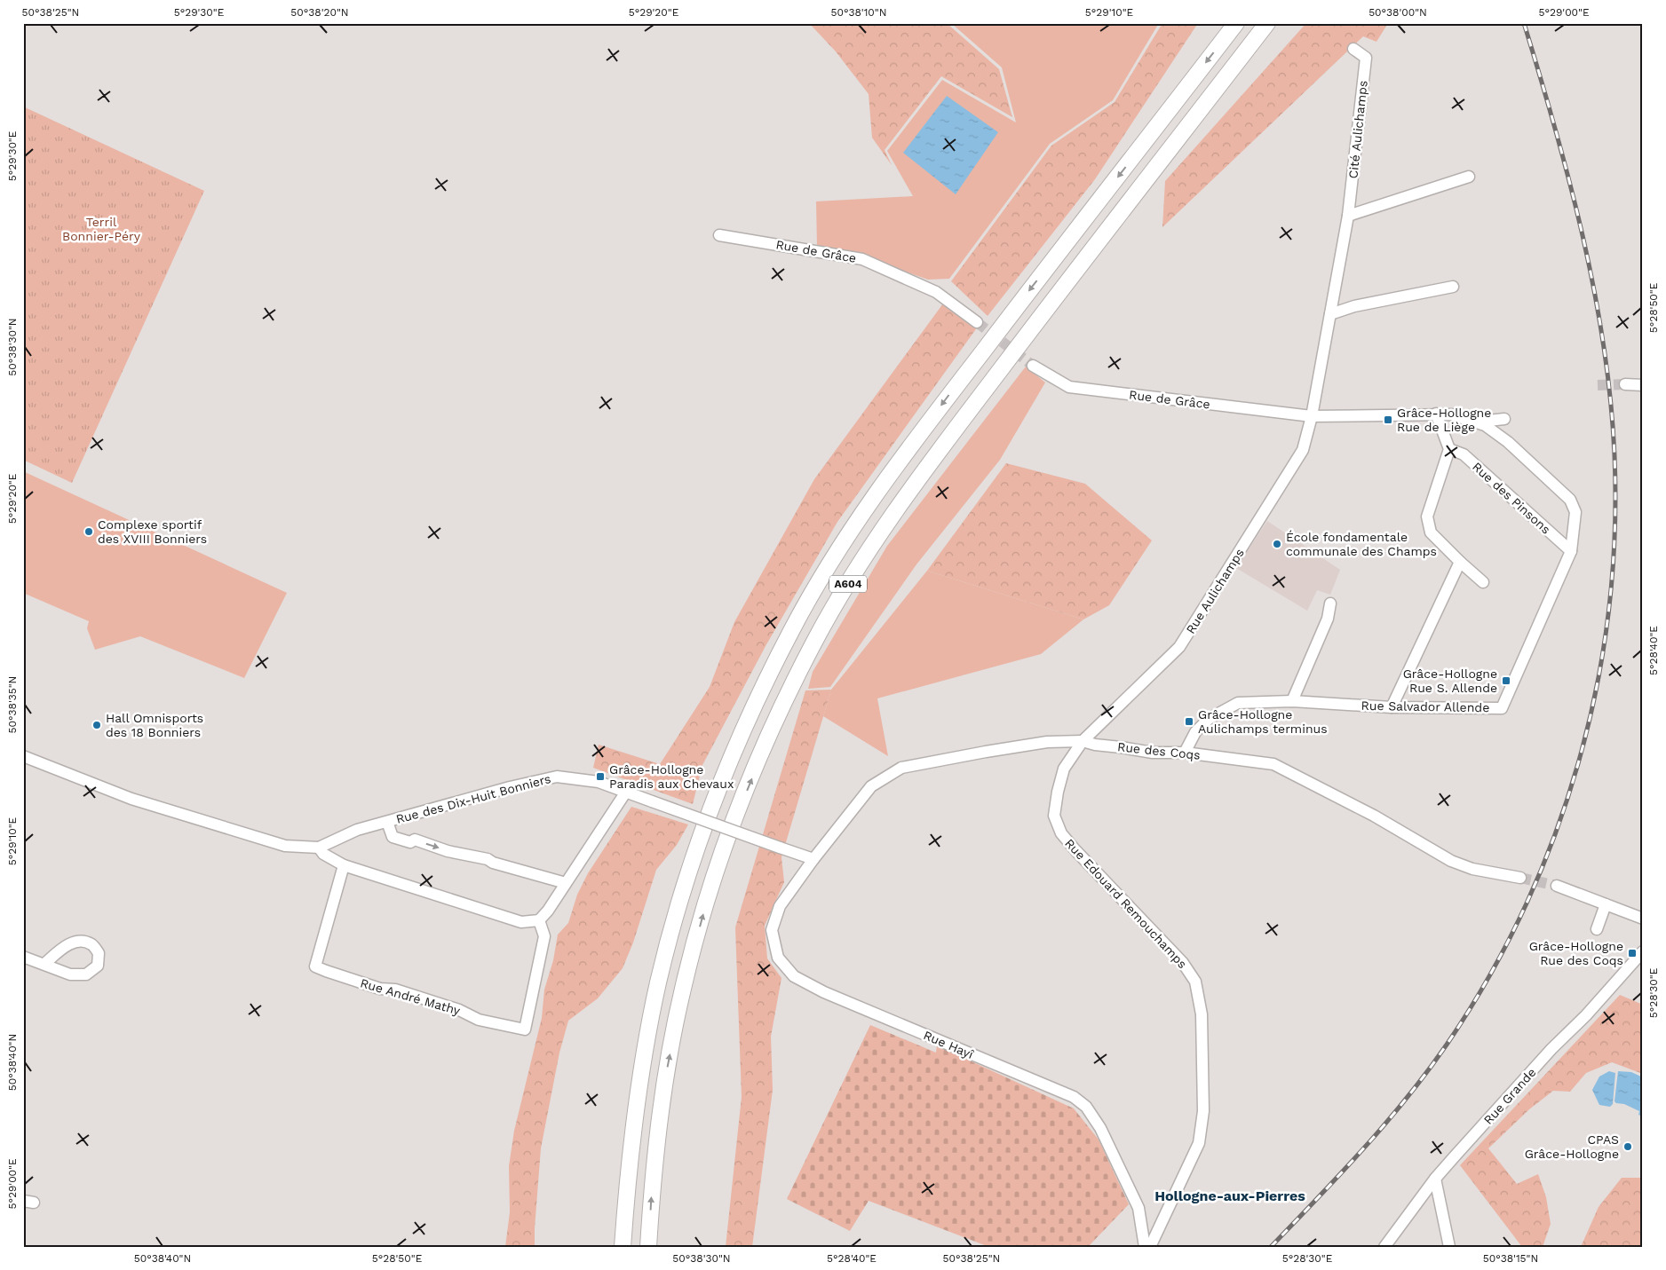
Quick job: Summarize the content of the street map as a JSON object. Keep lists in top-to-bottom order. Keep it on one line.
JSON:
{"streets":{"highway":["A604"],"street":["Cité Aulichamps","Rue de Grâce","Rue des Pinsons","Rue Aulichamps","Rue Salvador Allende","Rue des Coqs","Rue des Dix-Huit Bonniers","Rue Edouard Remouchamps","Rue André Mathy","Rue Hayî","Rue Grande"]},"crossings":[["Cité Aulichamps","Rue de Grâce"],["Cité Aulichamps","Rue Aulichamps"],["Rue de Grâce","Rue Aulichamps"],["Rue de Grâce","Rue Salvador Allende"],["Rue des Pinsons","Rue Salvador Allende"],["Rue Aulichamps","Rue des Coqs"],["Rue Aulichamps","Rue Edouard Remouchamps"],["Rue Salvador Allende","Rue des Coqs"],["Rue des Coqs","Rue des Dix-Huit Bonniers"],["Rue des Coqs","Rue Edouard Remouchamps"],["Rue des Coqs","Rue Hayî"],["Rue des Dix-Huit Bonniers","Rue Hayî"]],"districts":["Hollogne-aux-Pierres"],"parks":["Terril Bonnier-Péry"],"places":{"transit":["Grâce-Hollogne Rue de Liège","Grâce-Hollogne Rue S. Allende","Grâce-Hollogne Aulichamps terminus","Grâce-Hollogne Paradis aux Chevaux","Grâce-Hollogne Rue des Coqs"],"other":["Complexe sportif des XVIII Bonniers","École fondamentale communale des Champs","Hall Omnisports des 18 Bonniers","CPAS Grâce-Hollogne"]},"coordinates":["50°38'25\"N","5°29'30\"E","50°38'20\"N","5°29'20\"E","50°38'10\"N","5°29'10\"E","50°38'00\"N","5°29'00\"E","5°28'50\"E","50°38'30\"N","5°28'40\"E","50°38'35\"N","5°28'30\"E","50°38'40\"N","50°38'15\"N"]}
